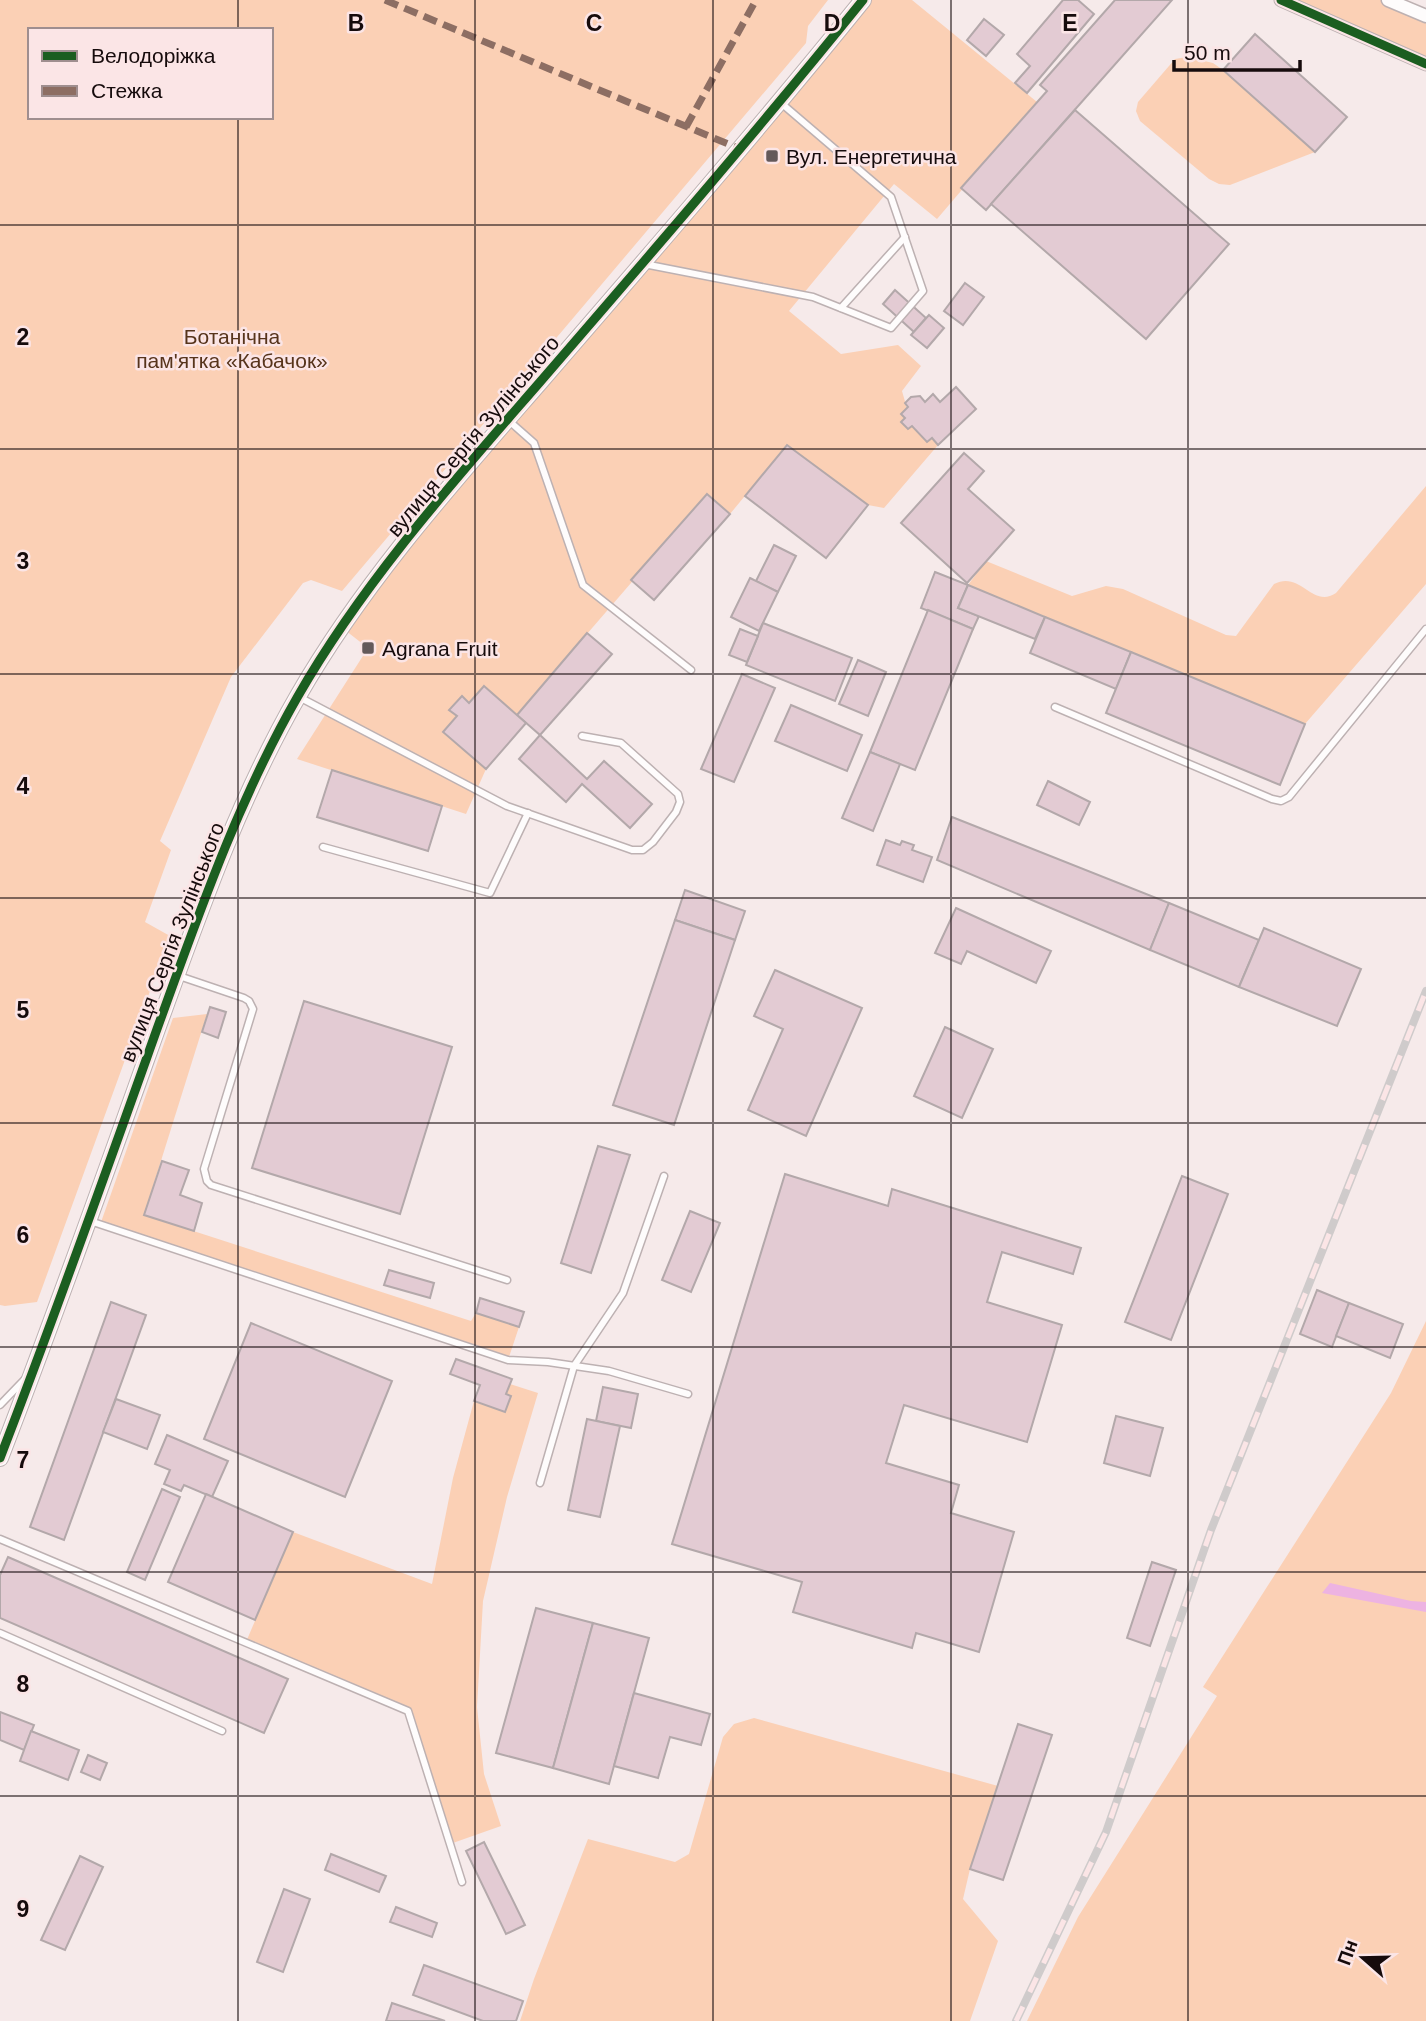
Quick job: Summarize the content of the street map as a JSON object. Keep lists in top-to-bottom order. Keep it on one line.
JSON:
{"streets":{"street":["вулиця Сергія Зулінського"]},"parks":["Ботанічна пам'ятка «Кабачок»"],"places":{"transit":["Вул. Енергетична","Agrana Fruit"]},"legend":["Велодоріжка","Стежка"],"scale_bar":"50 m","north":"left","grid":{"columns":["B","C","D","E"],"rows":["2","3","4","5","6","7","8","9"]}}
